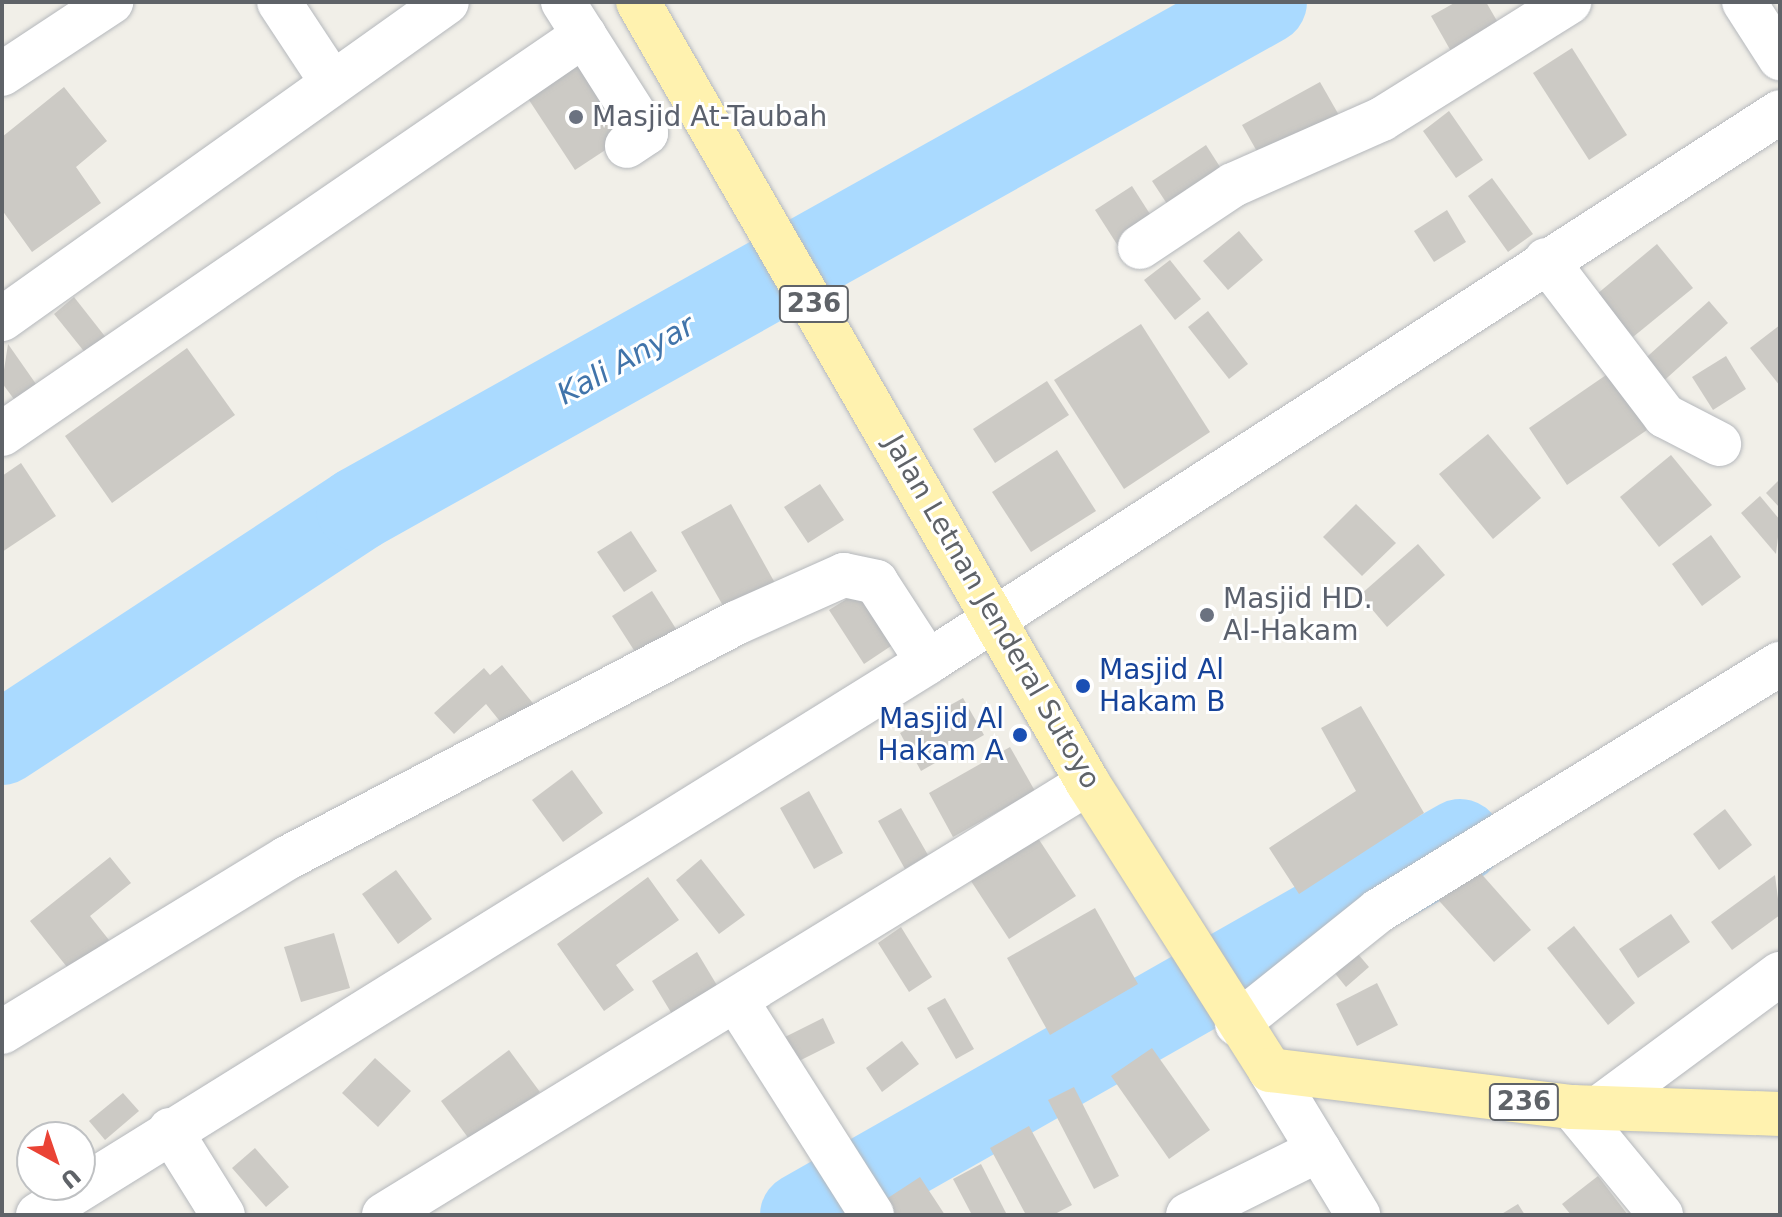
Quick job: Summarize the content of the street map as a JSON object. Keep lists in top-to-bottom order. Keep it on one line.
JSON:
{"streets":{"main road":["236","Jalan Letnan Jenderal Sutoyo"]},"crossings":[["236","Jalan Letnan Jenderal Sutoyo"]],"water":["Kali Anyar"],"places":["Masjid At-Taubah","Masjid HD. Al-Hakam","Masjid Al Hakam B","Masjid Al Hakam A"],"north":"bottom right"}
